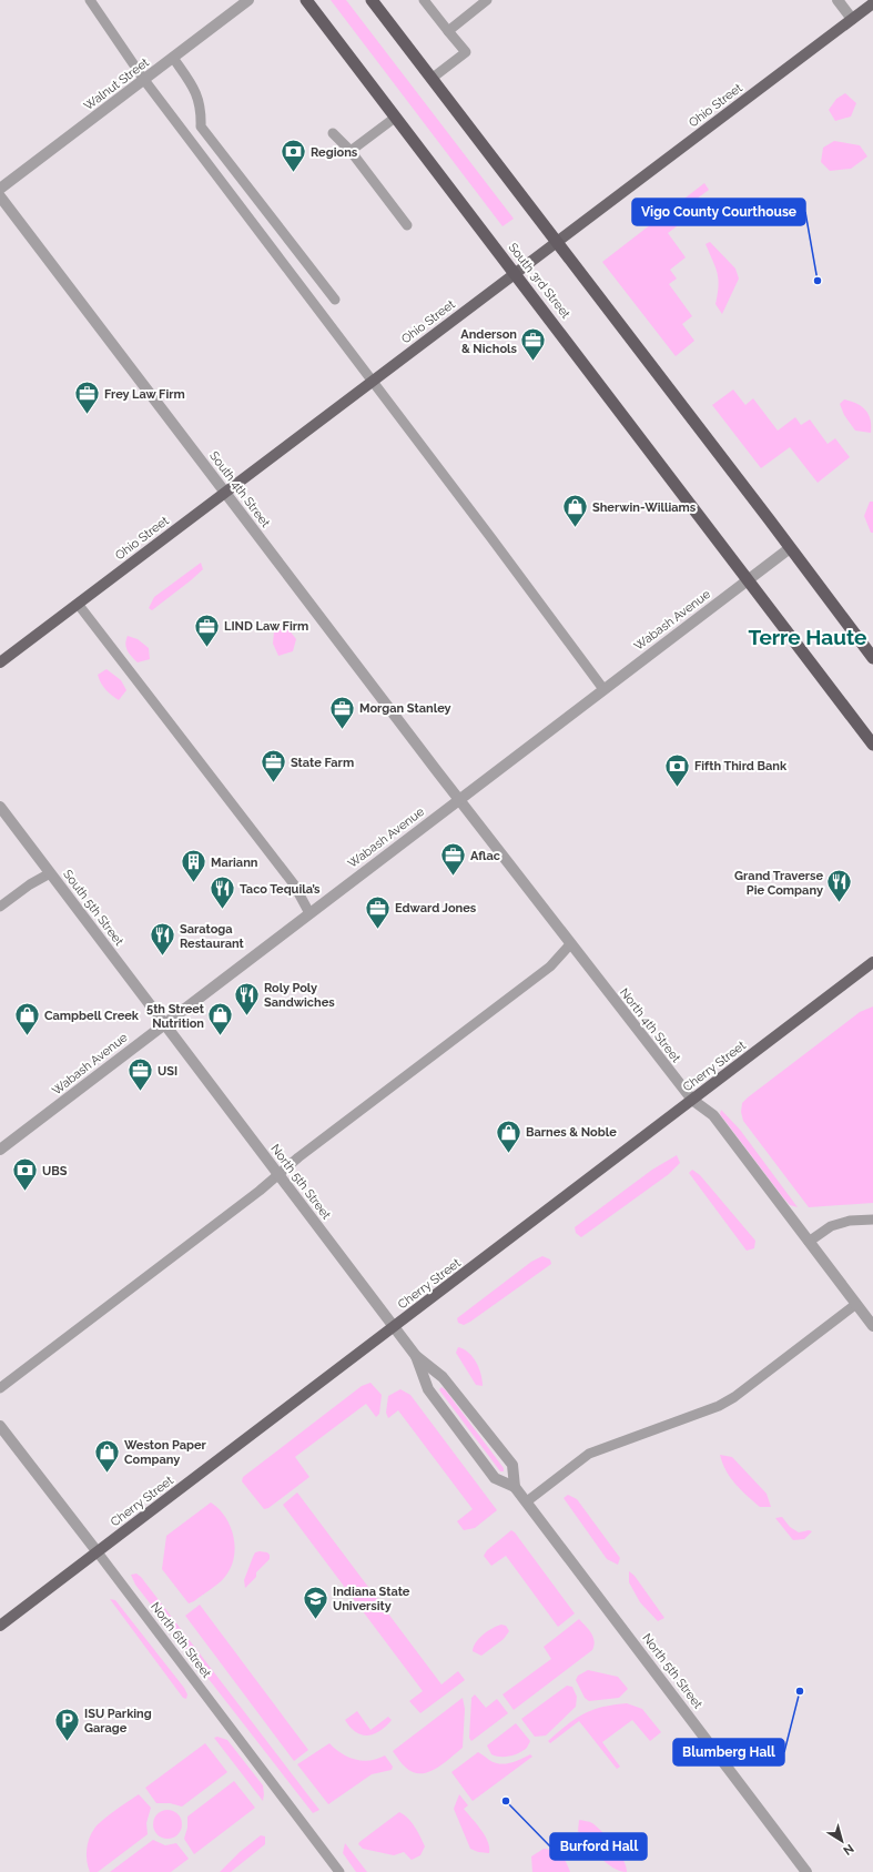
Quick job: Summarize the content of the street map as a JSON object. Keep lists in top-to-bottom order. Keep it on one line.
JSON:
{"streets":{"highway":["South 3rd Street"],"main road":["Ohio Street","Cherry Street"],"street":["Walnut Street","South 4th Street","Wabash Avenue","South 5th Street","North 4th Street","North 5th Street","North 6th Street"]},"crossings":[["Ohio Street","South 3rd Street"],["Ohio Street","South 4th Street"],["South 3rd Street","Wabash Avenue"],["South 4th Street","Wabash Avenue"],["South 4th Street","North 4th Street"],["Wabash Avenue","South 5th Street"],["Wabash Avenue","North 4th Street"],["Wabash Avenue","North 5th Street"],["South 5th Street","North 5th Street"],["North 4th Street","Cherry Street"],["Cherry Street","North 5th Street"],["Cherry Street","North 6th Street"]],"districts":["Terre Haute"],"places":{"bank":["Regions","Fifth Third Bank","UBS"],"other":["Vigo County Courthouse","Blumberg Hall","Burford Hall"],"office":["Anderson & Nichols","Frey Law Firm","LIND Law Firm","Morgan Stanley","State Farm","Aflac","Edward Jones","USI"],"shop":["Sherwin-Williams","Campbell Creek","5th Street Nutrition","Barnes & Noble","Weston Paper Company"],"building":["Mariann"],"restaurant":["Grand Traverse Pie Company","Taco Tequila’s","Saratoga Restaurant","Roly Poly Sandwiches"],"school or university":["Indiana State University"],"parking":["ISU Parking Garage"]},"north":"bottom right"}
